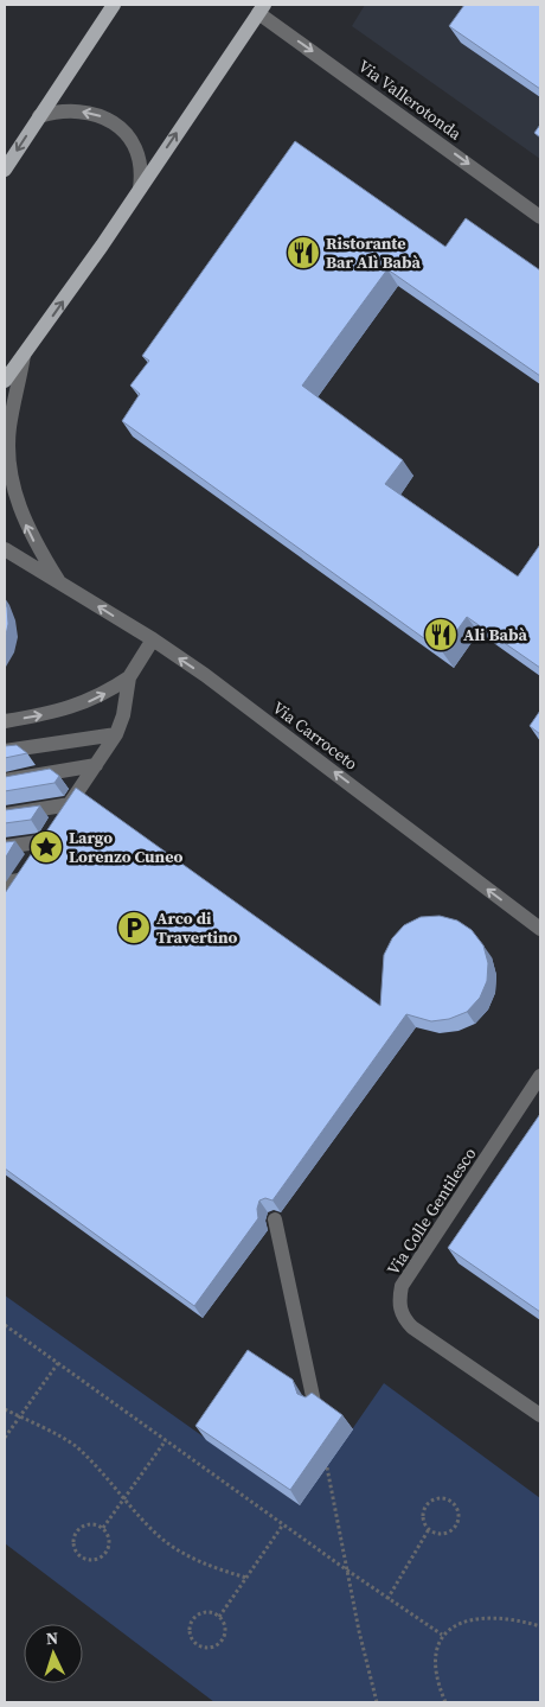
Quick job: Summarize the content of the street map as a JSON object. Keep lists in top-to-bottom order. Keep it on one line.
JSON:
{"streets":{"street":["Via Vallerotonda","Via Carroceto","Via Colle Gentilesco"]},"one_way":["Via Vallerotonda","Via Carroceto"],"places":{"restaurant":["Ristorante Bar Alì Babà","Ali Babà"],"place":["Largo Lorenzo Cuneo"],"parking":["Arco di Travertino"]},"north":"top"}
